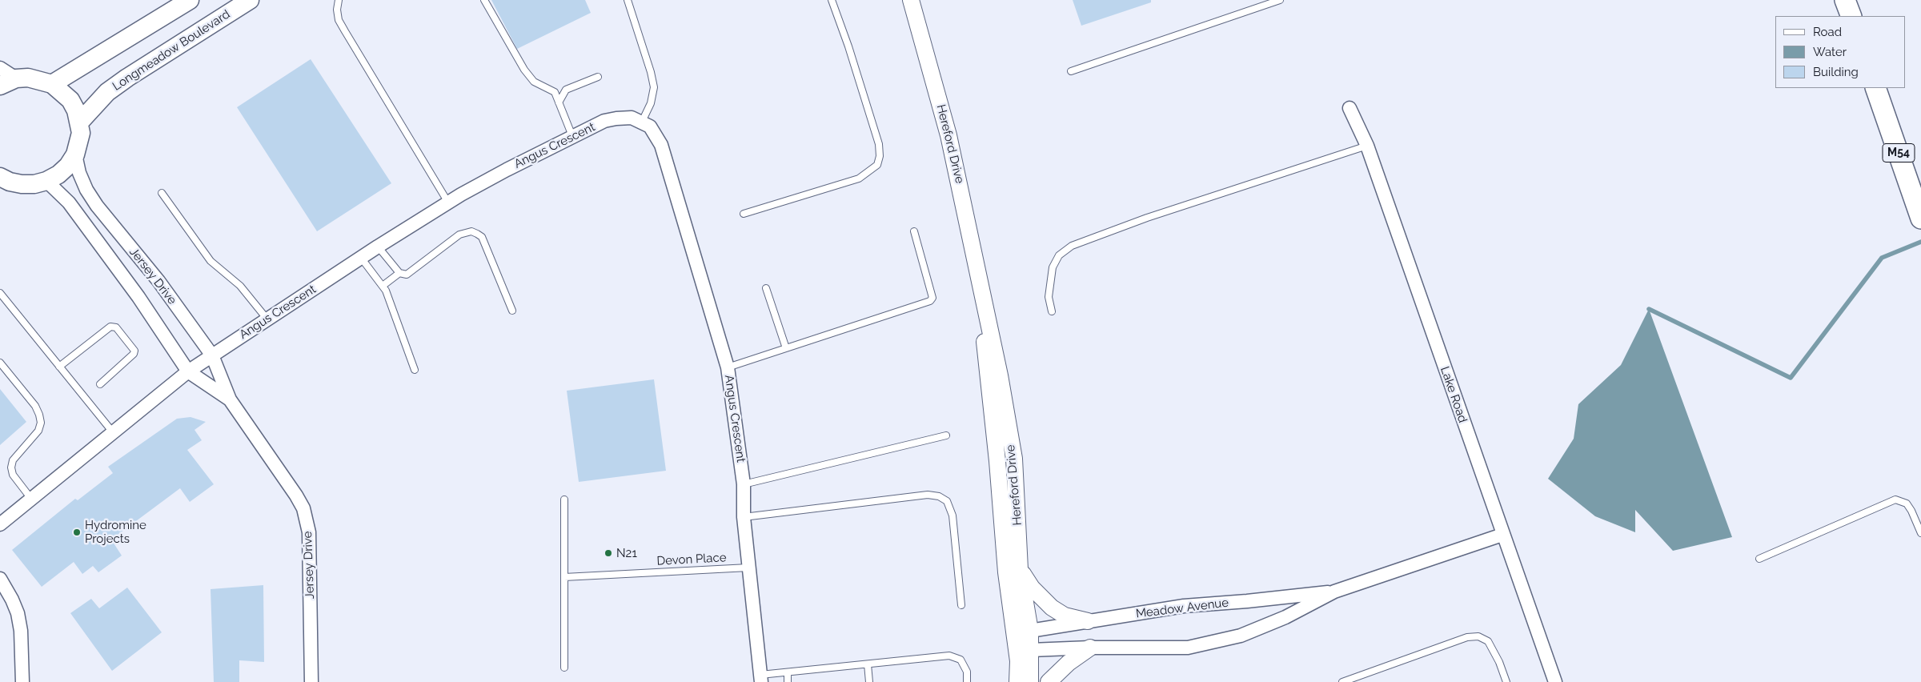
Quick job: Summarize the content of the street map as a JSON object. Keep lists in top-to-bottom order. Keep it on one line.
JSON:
{"streets":{"main road":["Longmeadow Boulevard","M54"],"street":["Hereford Drive","Angus Crescent","Jersey Drive","Lake Road","Meadow Avenue"],"lane":["Devon Place"]},"crossings":[["Hereford Drive","Meadow Avenue"],["Angus Crescent","Jersey Drive"],["Angus Crescent","Devon Place"],["Lake Road","Meadow Avenue"]],"places":["Hydromine Projects","N21"],"legend":["Road","Water","Building"]}
